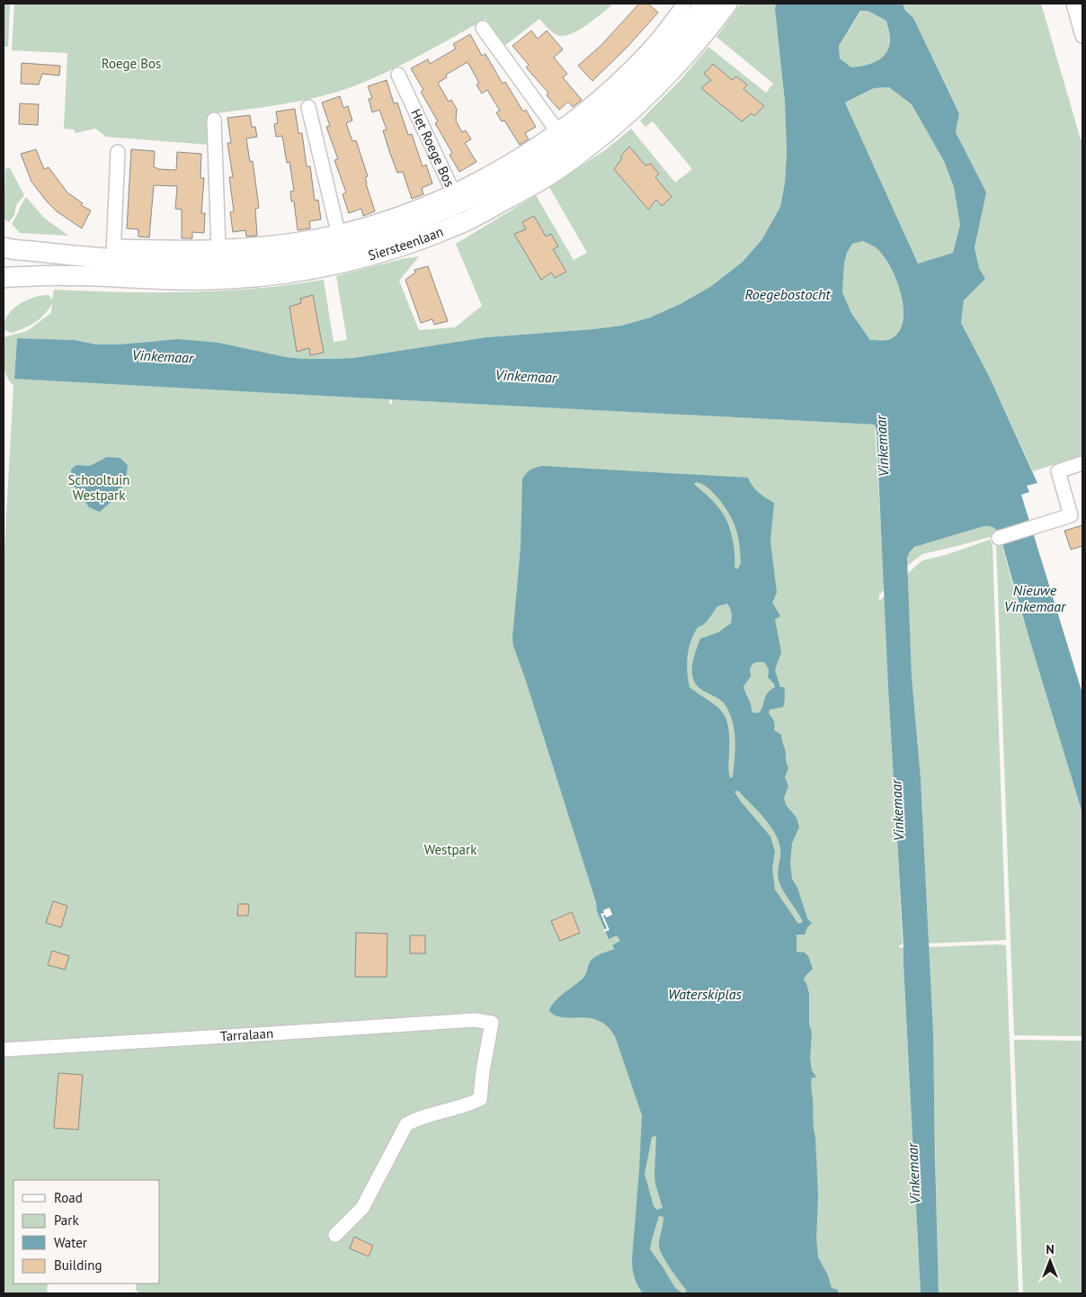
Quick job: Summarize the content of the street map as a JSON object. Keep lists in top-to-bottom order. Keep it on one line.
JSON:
{"streets":{"main road":["Siersteenlaan"],"street":["Het Roege Bos","Tarralaan"]},"crossings":[["Het Roege Bos","Siersteenlaan"]],"water":["Roegebostocht","Vinkemaar","Nieuwe Vinkemaar","Waterskiplas"],"parks":["Roege Bos","Schooltuin Westpark","Westpark"],"legend":["Road","Park","Water","Building"],"north":"top"}
